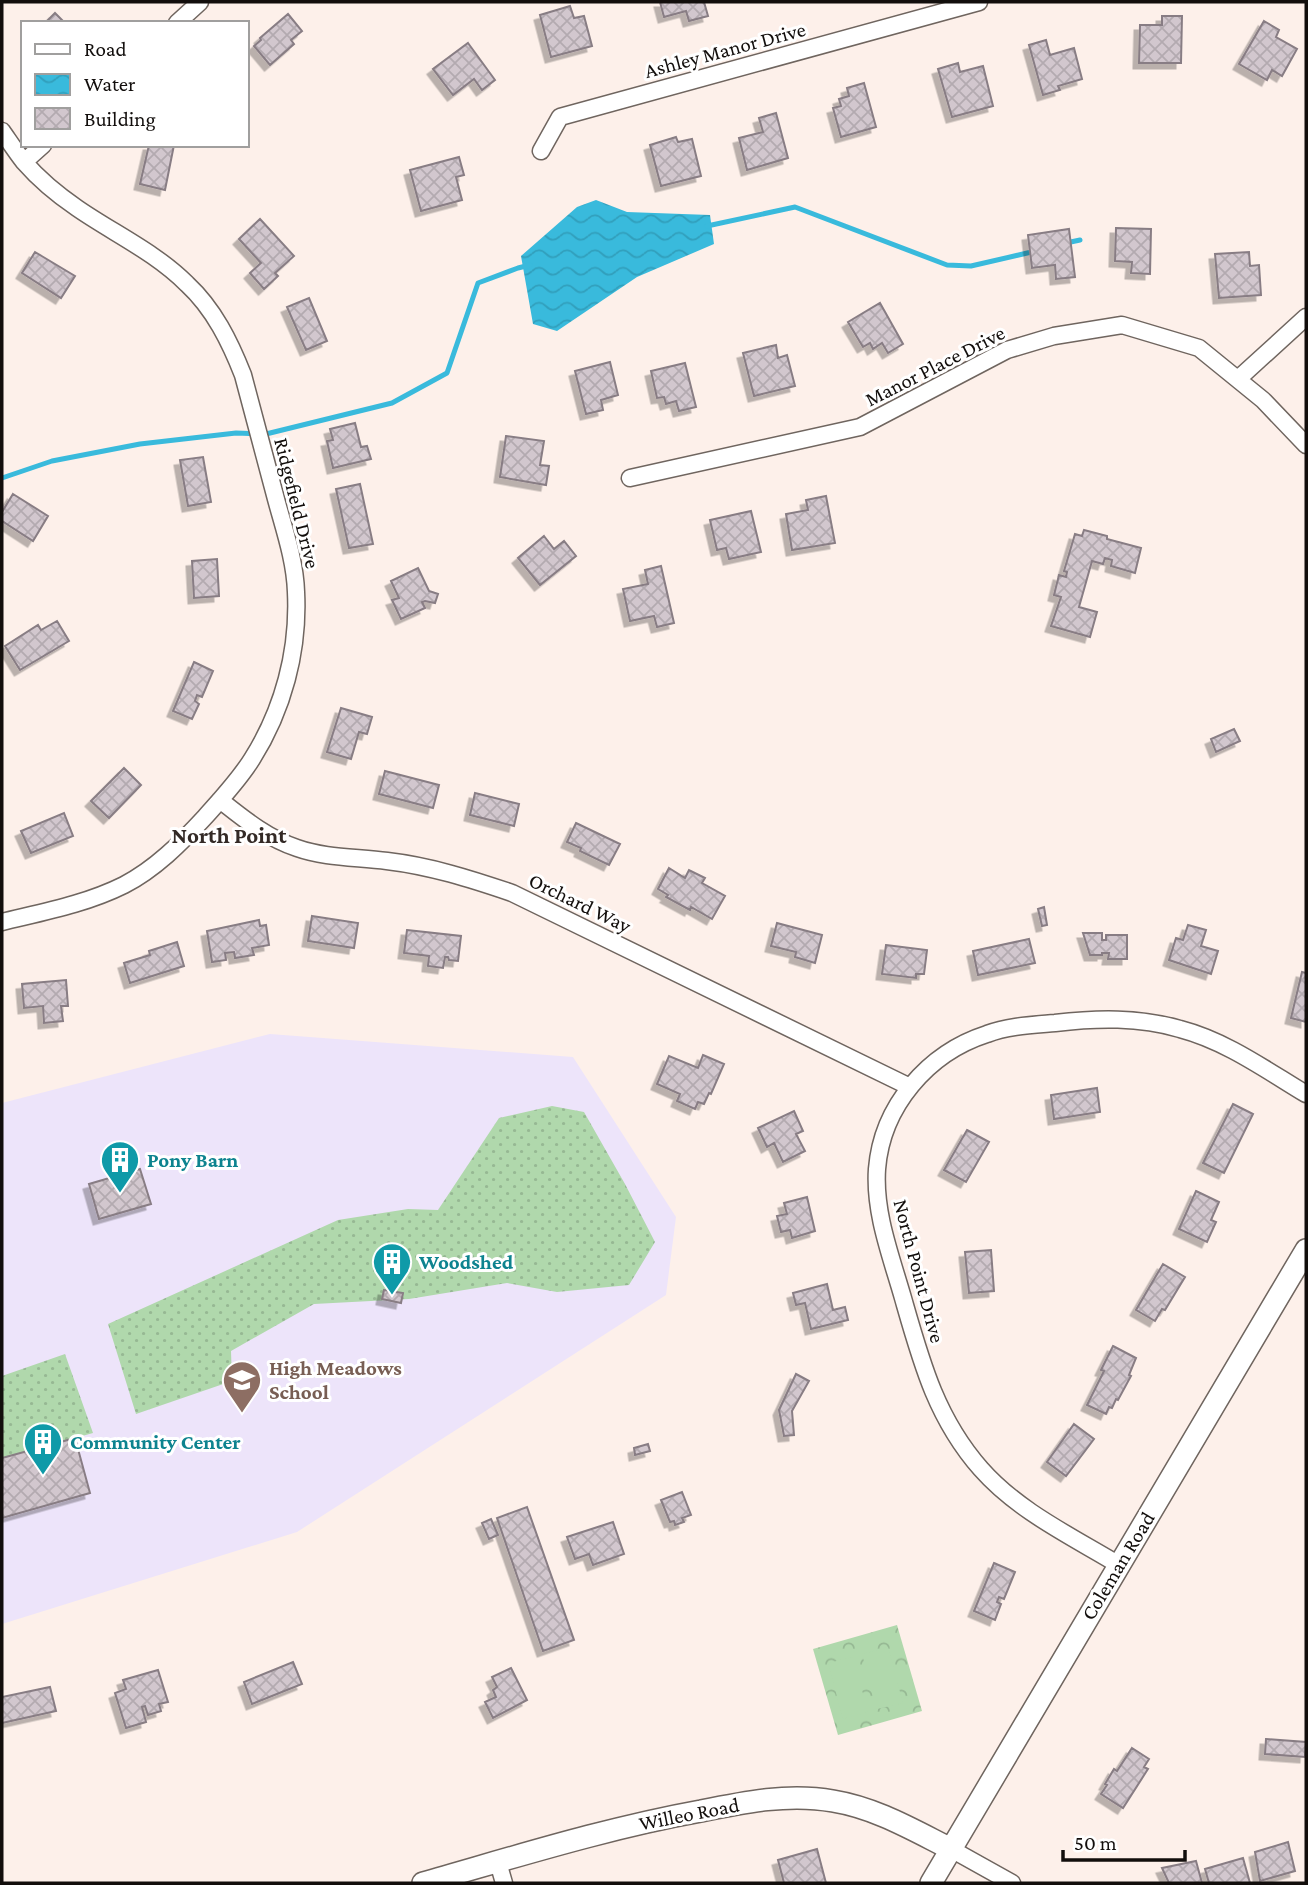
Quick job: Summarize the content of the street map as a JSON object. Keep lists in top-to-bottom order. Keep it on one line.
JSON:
{"streets":{"street":["Ashley Manor Drive","Manor Place Drive","Ridgefield Drive","Orchard Way","North Point Drive","Coleman Road","Willeo Road"]},"crossings":[["Ridgefield Drive","Orchard Way"],["Orchard Way","North Point Drive"],["North Point Drive","Coleman Road"],["Coleman Road","Willeo Road"]],"districts":["North Point"],"places":{"building":["Pony Barn","Woodshed","Community Center"],"school or university":["High Meadows School"]},"legend":["Road","Water","Building"],"scale_bar":"50 m"}
